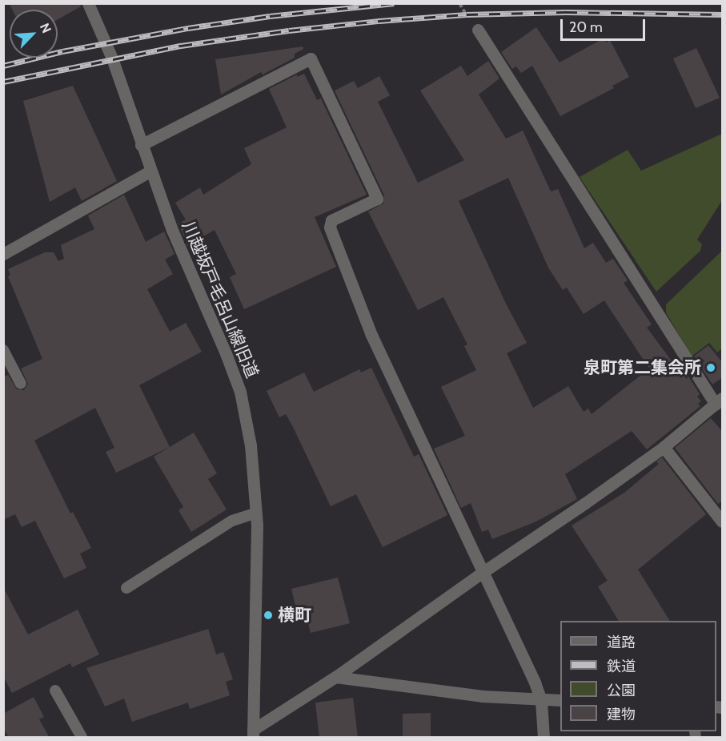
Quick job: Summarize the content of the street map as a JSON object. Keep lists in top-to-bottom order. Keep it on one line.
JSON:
{"streets":{"street":["川越坂戸毛呂山線旧道"]},"places":["泉町第二集会所","横町"],"legend":["道路","鉄道","公園","建物"],"scale_bar":"20 m","north":"top right"}
